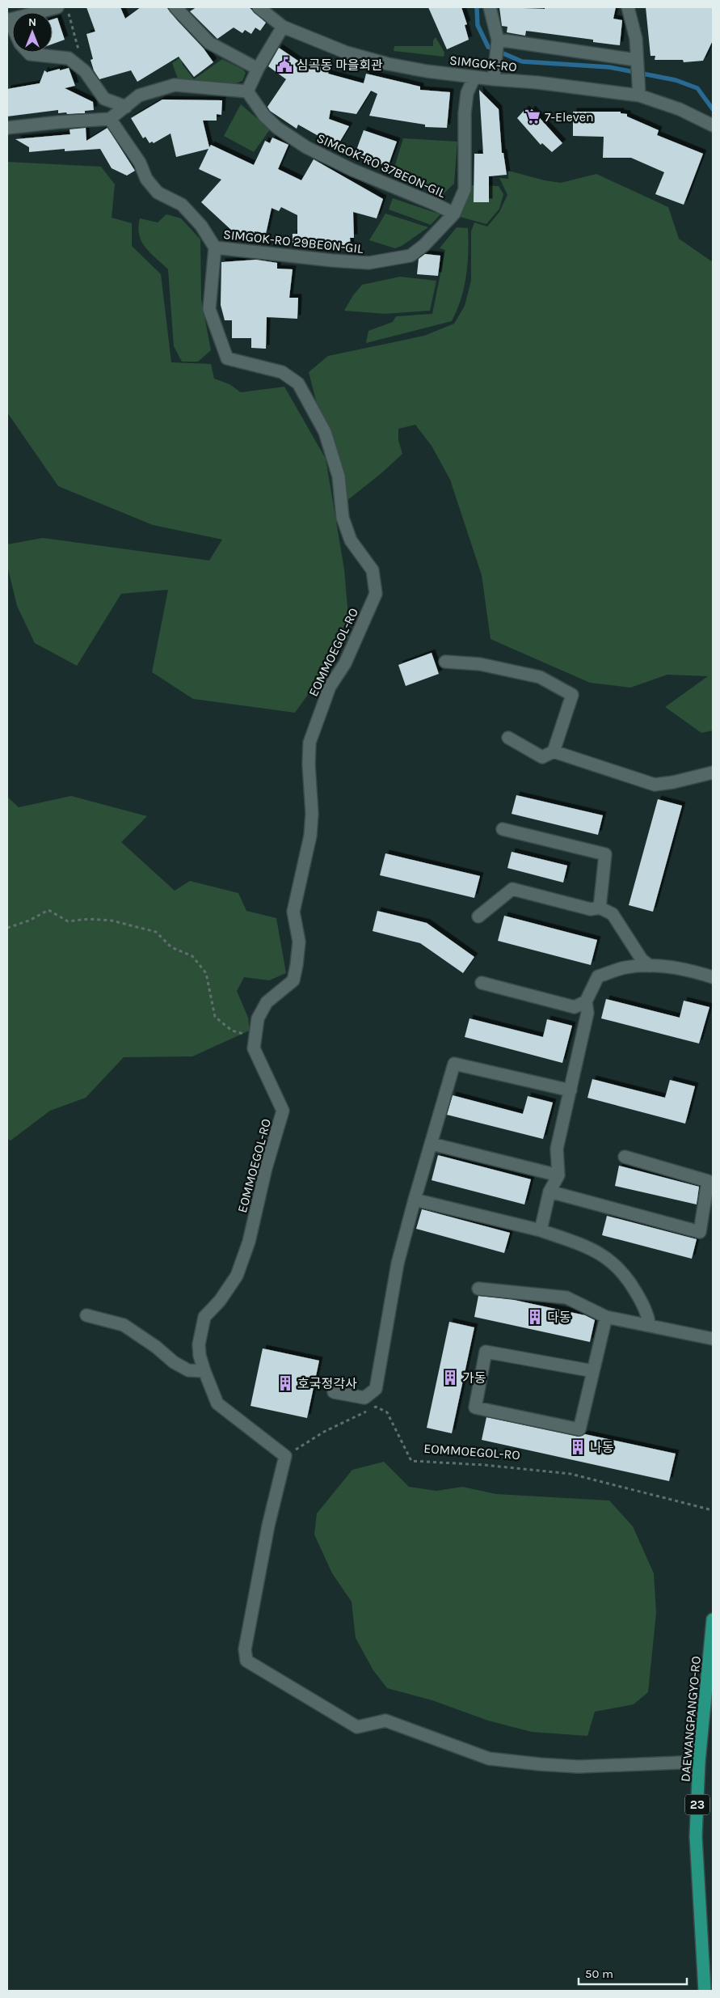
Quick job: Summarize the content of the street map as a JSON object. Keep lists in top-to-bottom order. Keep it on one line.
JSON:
{"streets":{"main road":["DAEWANGPANGYO-RO","23"],"street":["SIMGOK-RO","SIMGOK-RO 37BEON-GIL","SIMGOK-RO 29BEON-GIL","EOMMOEGOL-RO"]},"crossings":[["SIMGOK-RO","SIMGOK-RO 29BEON-GIL"],["SIMGOK-RO 37BEON-GIL","SIMGOK-RO 29BEON-GIL"],["SIMGOK-RO 29BEON-GIL","EOMMOEGOL-RO"]],"places":{"public building":["심곡동 마을회관"],"supermarket":["7-Eleven"],"building":["다동","가동","호국정각사","나동"]},"scale_bar":"50 m","north":"top"}
